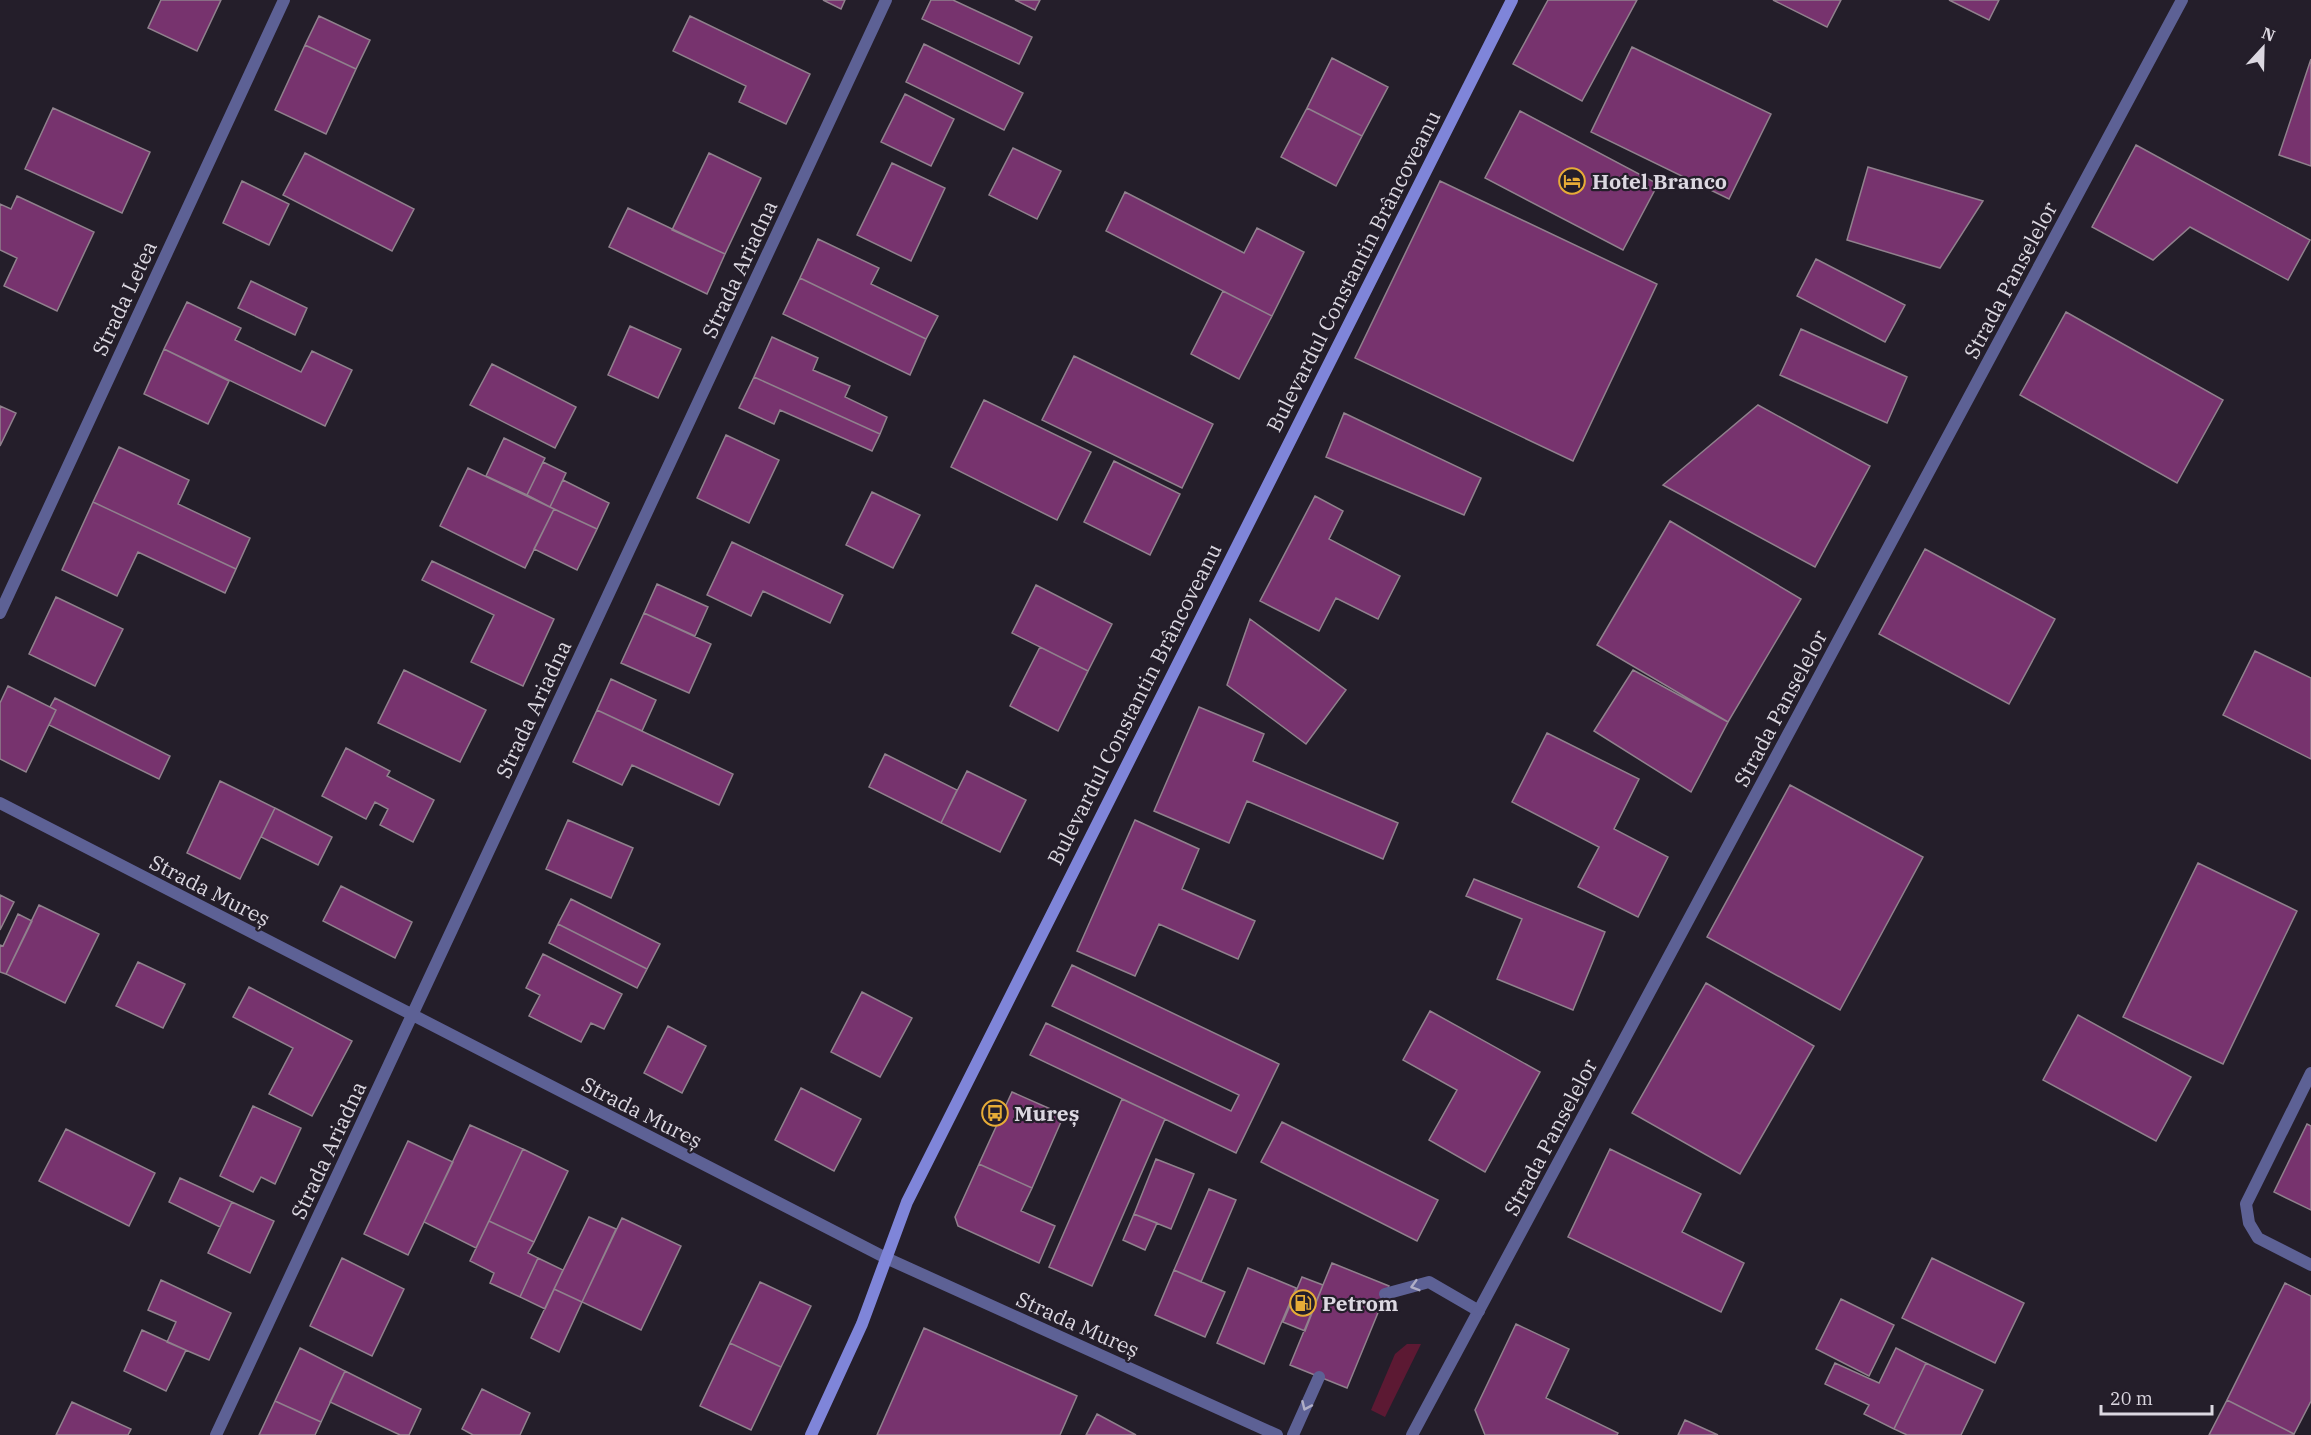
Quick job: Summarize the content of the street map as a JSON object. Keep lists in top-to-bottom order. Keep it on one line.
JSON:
{"streets":{"main road":["Bulevardul Constantin Brâncoveanu"],"street":["Strada Ariadna","Strada Panselelor","Strada Letea","Strada Mureș"]},"crossings":[["Strada Ariadna","Strada Mureș"],["Bulevardul Constantin Brâncoveanu","Strada Mureș"]],"places":{"hotel":["Hotel Branco"],"bus stop":["Mureș"],"fuel station":["Petrom"]},"scale_bar":"20 m","north":"top"}
